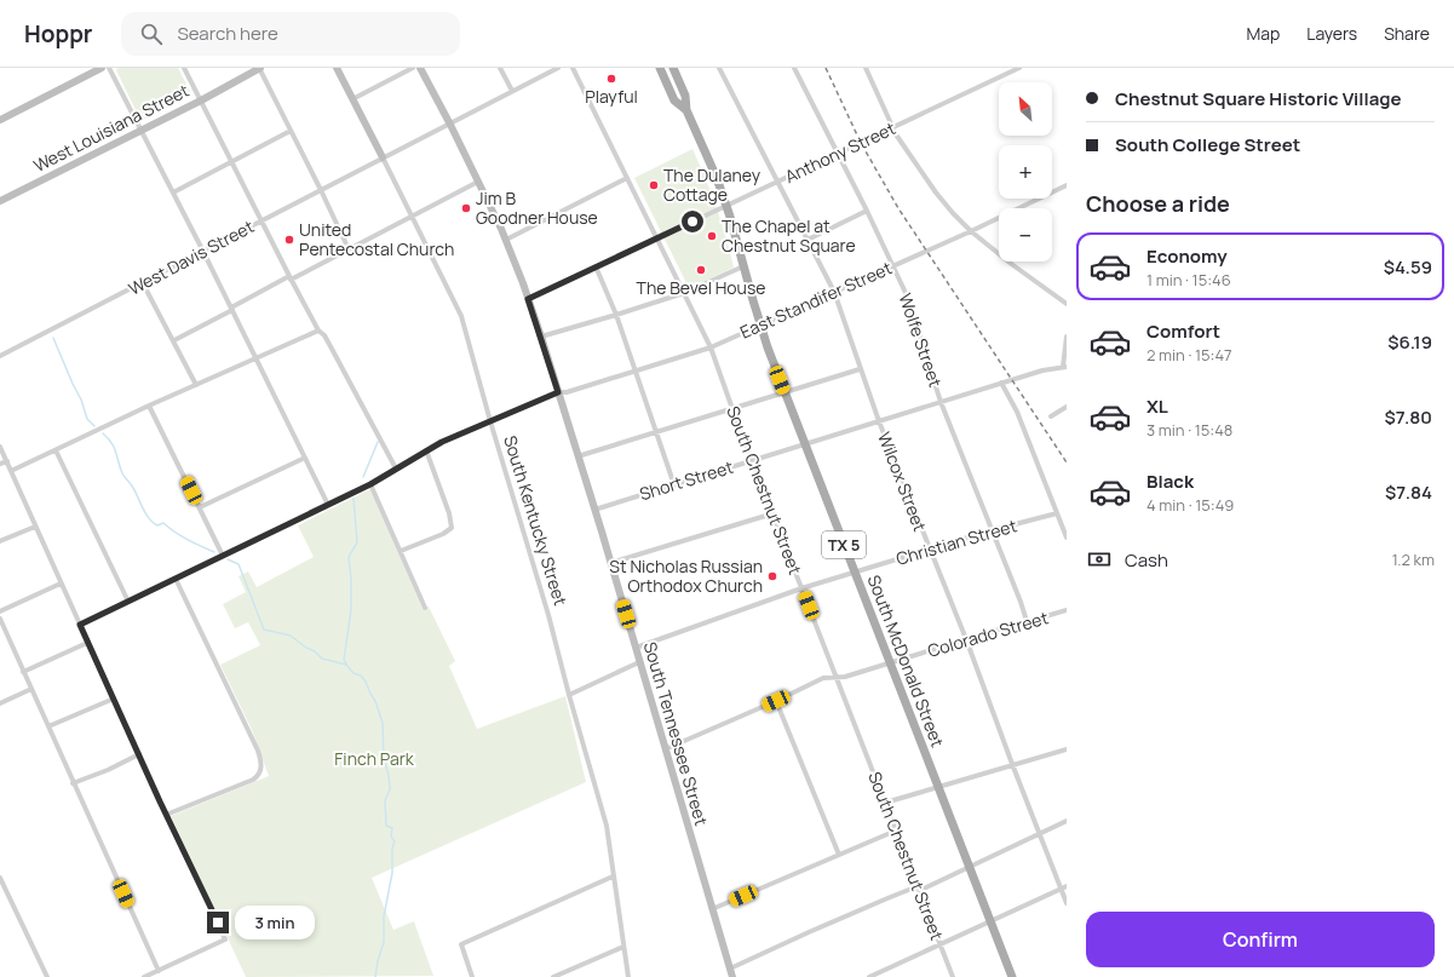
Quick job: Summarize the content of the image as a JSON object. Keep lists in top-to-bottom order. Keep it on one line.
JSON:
{"streets":{"main road":["TX 5","South McDonald Street"],"street":["West Louisiana Street","Anthony Street","West Davis Street","East Standifer Street","Wolfe Street","Short Street","Wilcox Street","South Chestnut Street","South Kentucky Street","Christian Street","Colorado Street","South Tennessee Street"]},"crossings":[["Anthony Street","Wolfe Street"],["Anthony Street","Wilcox Street"],["Anthony Street","South Chestnut Street"],["Anthony Street","South McDonald Street"],["Anthony Street","South Tennessee Street"],["West Davis Street","South Kentucky Street"],["West Davis Street","South Tennessee Street"],["East Standifer Street","Wolfe Street"],["East Standifer Street","Wilcox Street"],["East Standifer Street","South Chestnut Street"],["East Standifer Street","South Kentucky Street"],["East Standifer Street","South McDonald Street"],["East Standifer Street","South Tennessee Street"],["Wolfe Street","Short Street"],["Wolfe Street","Christian Street"],["Wolfe Street","Colorado Street"],["Short Street","Wilcox Street"],["Short Street","South Chestnut Street"],["Short Street","South McDonald Street"],["Short Street","South Tennessee Street"],["Wilcox Street","Christian Street"],["Wilcox Street","Colorado Street"],["South Chestnut Street","Christian Street"],["South Chestnut Street","Colorado Street"],["Christian Street","South McDonald Street"],["Christian Street","South Tennessee Street"],["Colorado Street","South McDonald Street"],["Colorado Street","South Tennessee Street"]],"parks":["Finch Park"],"places":["Playful","The Dulaney Cottage","Jim B Goodner House","The Chapel at Chestnut Square","United Pentecostal Church","The Bevel House","St Nicholas Russian Orthodox Church"],"north":"top left","page":{"header":"Hoppr","search":"Search here","nav":["Map","Layers","Share"],"banner":["Chestnut Square Historic Village","South College Street"],"map_buttons":["+","−"],"heading":"Choose a ride","list":[{"name":"Economy","note":"1 min · 15:46","value":"$4.59"},{"name":"Comfort","note":"2 min · 15:47","value":"$6.19"},{"name":"XL","note":"3 min · 15:48","value":"$7.80"},{"name":"Black","note":"4 min · 15:49","value":"$7.84"}],"pay":["Cash","1.2 km"],"buttons":"Confirm","bubble":"3 min"}}
